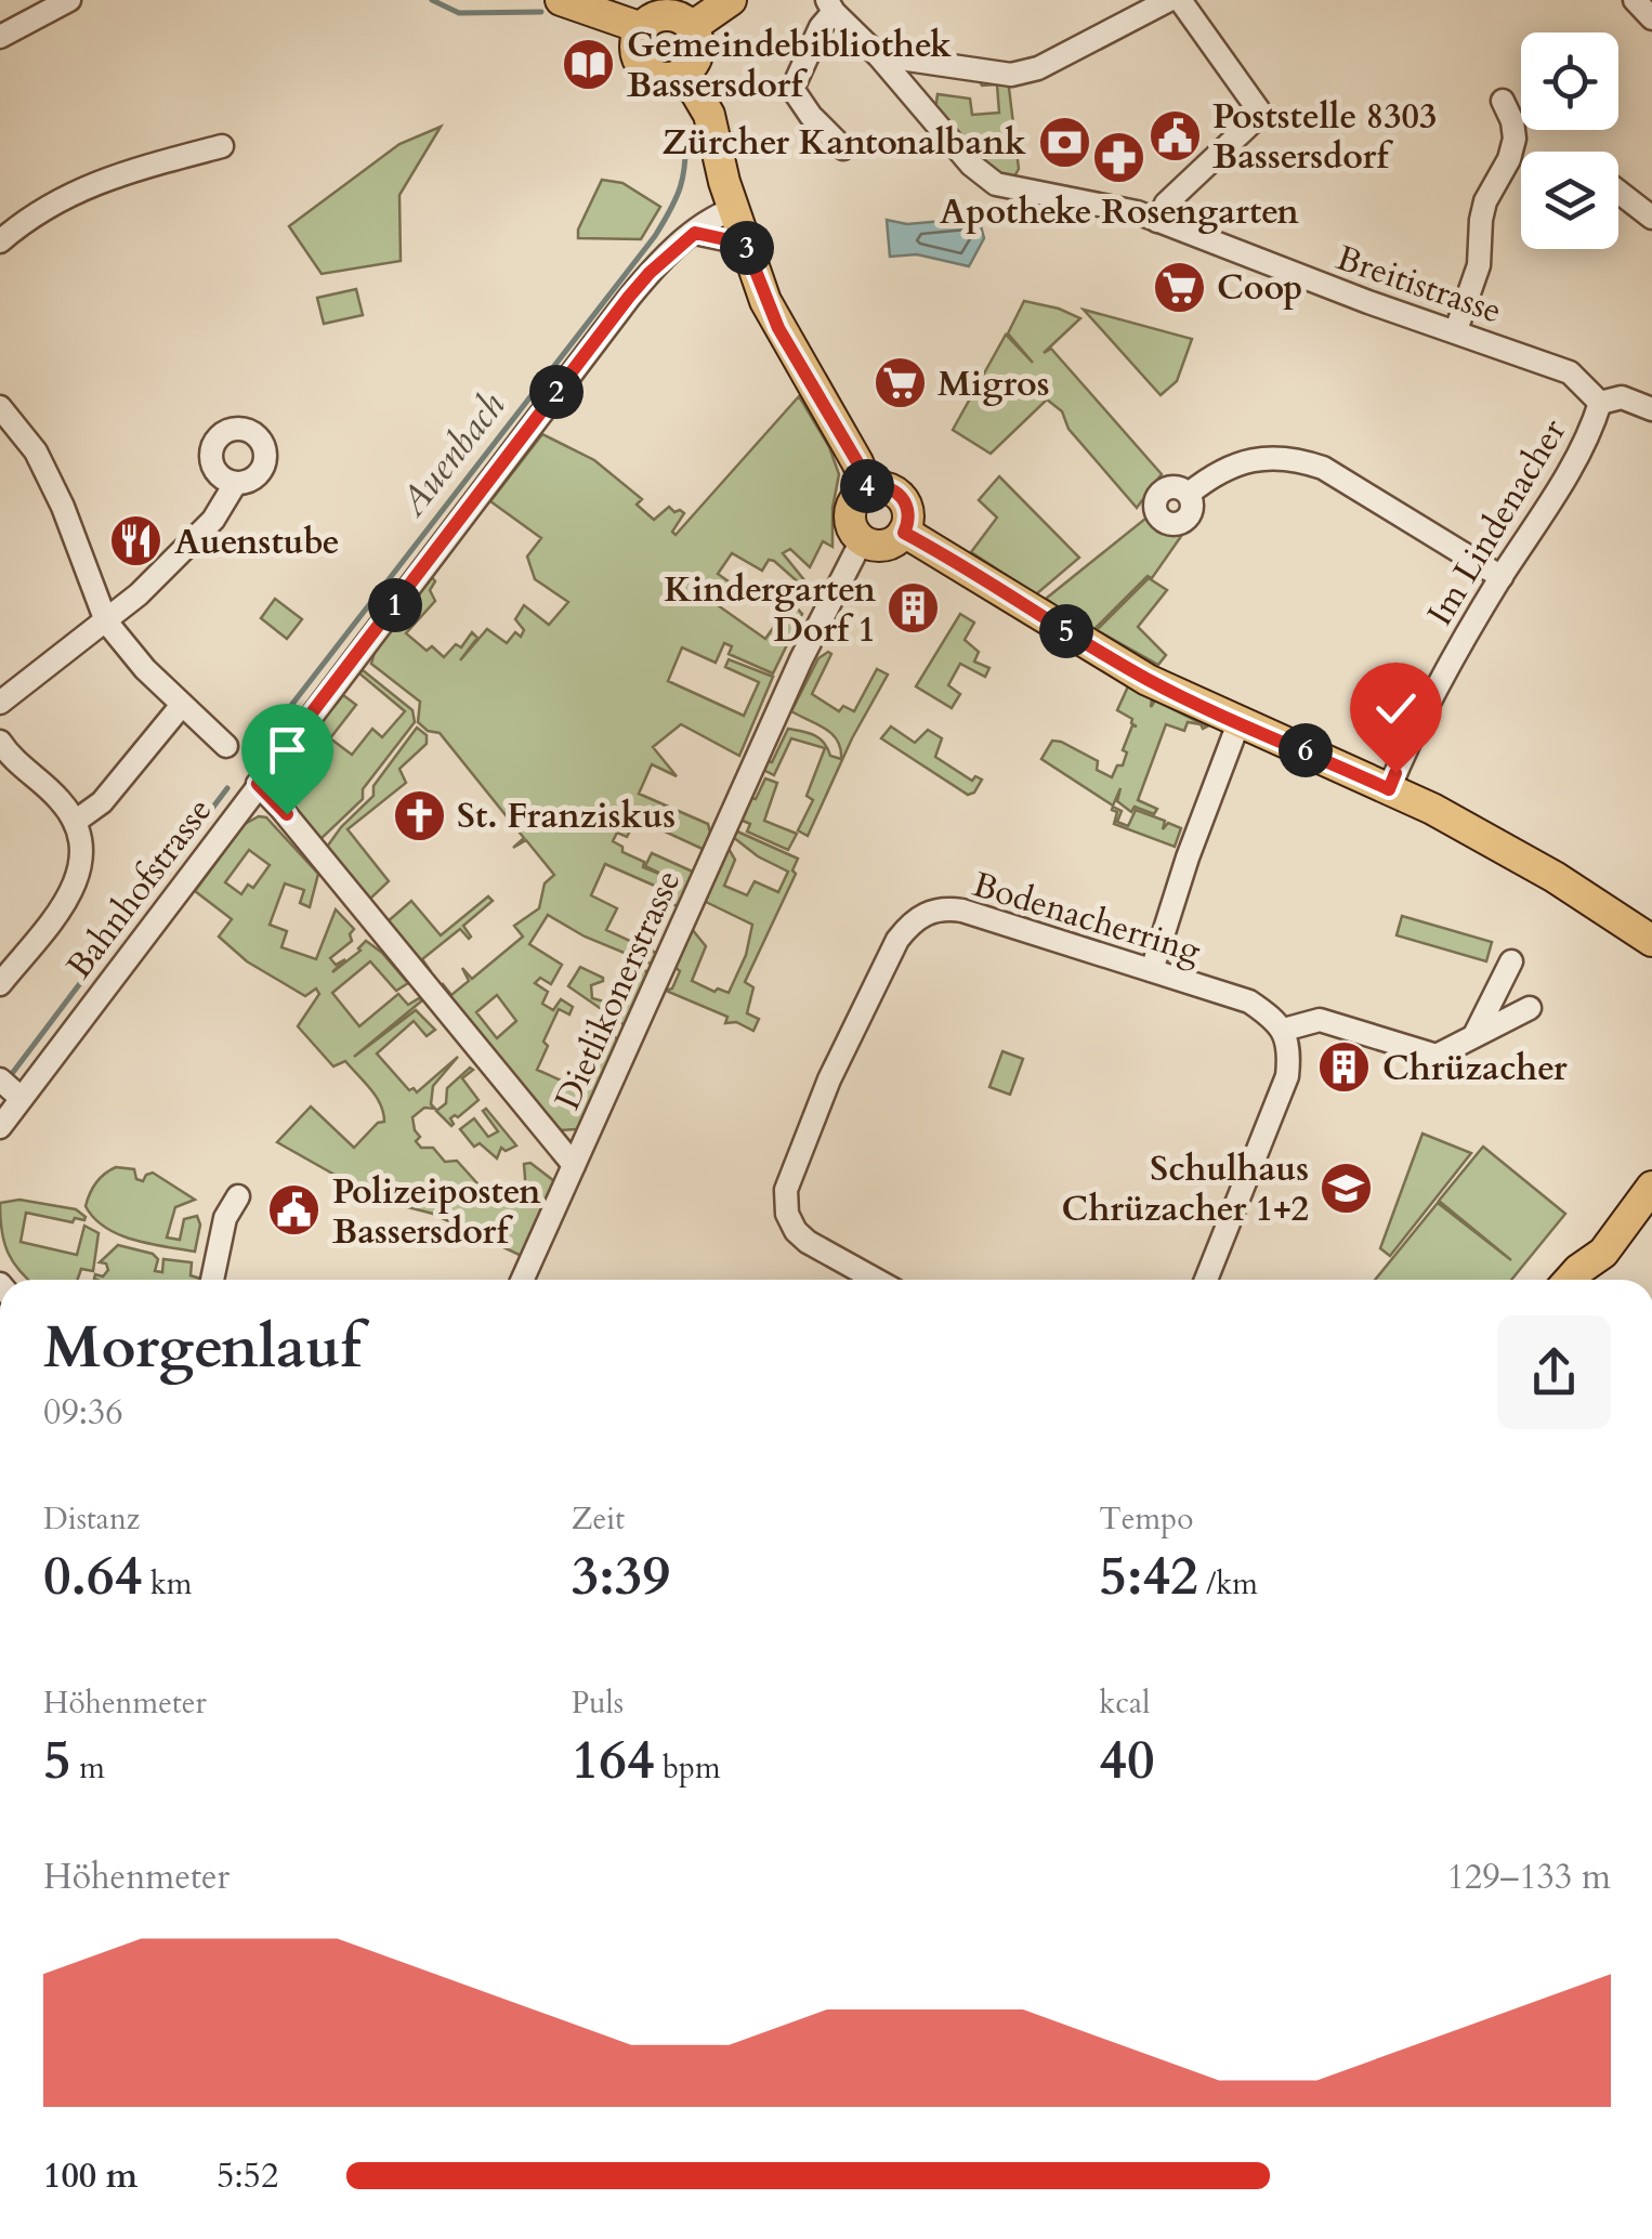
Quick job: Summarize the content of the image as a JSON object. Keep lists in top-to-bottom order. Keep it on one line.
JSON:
{"streets":{"street":["Breitistrasse","Im Lindenacher","Bahnhofstrasse","Bodenacherring","Dietlikonerstrasse"]},"crossings":[["Breitistrasse","Im Lindenacher"]],"water":["Auenbach"],"places":{"library":["Gemeindebibliothek Bassersdorf"],"public building":["Poststelle 8303 Bassersdorf","Polizeiposten Bassersdorf"],"bank":["Zürcher Kantonalbank"],"pharmacy":["Apotheke Rosengarten"],"supermarket":["Coop","Migros"],"restaurant":["Auenstube"],"building":["Kindergarten Dorf 1","Chrüzacher"],"church":["St. Franziskus"],"school or university":["Schulhaus Chrüzacher 1+2"]},"page":{"pins":["3","2","4","1","5","6"],"heading":["Morgenlauf","09:36"],"stats":[["Distanz","0.64 km"],["Zeit","3:39"],["Tempo","5:42 /km"],["Höhenmeter","5 m"],["Puls","164 bpm"],["kcal","40"]],"chart":["Höhenmeter","129–133 m"],"list":[{"name":"100 m","note":"5:52"}]}}
